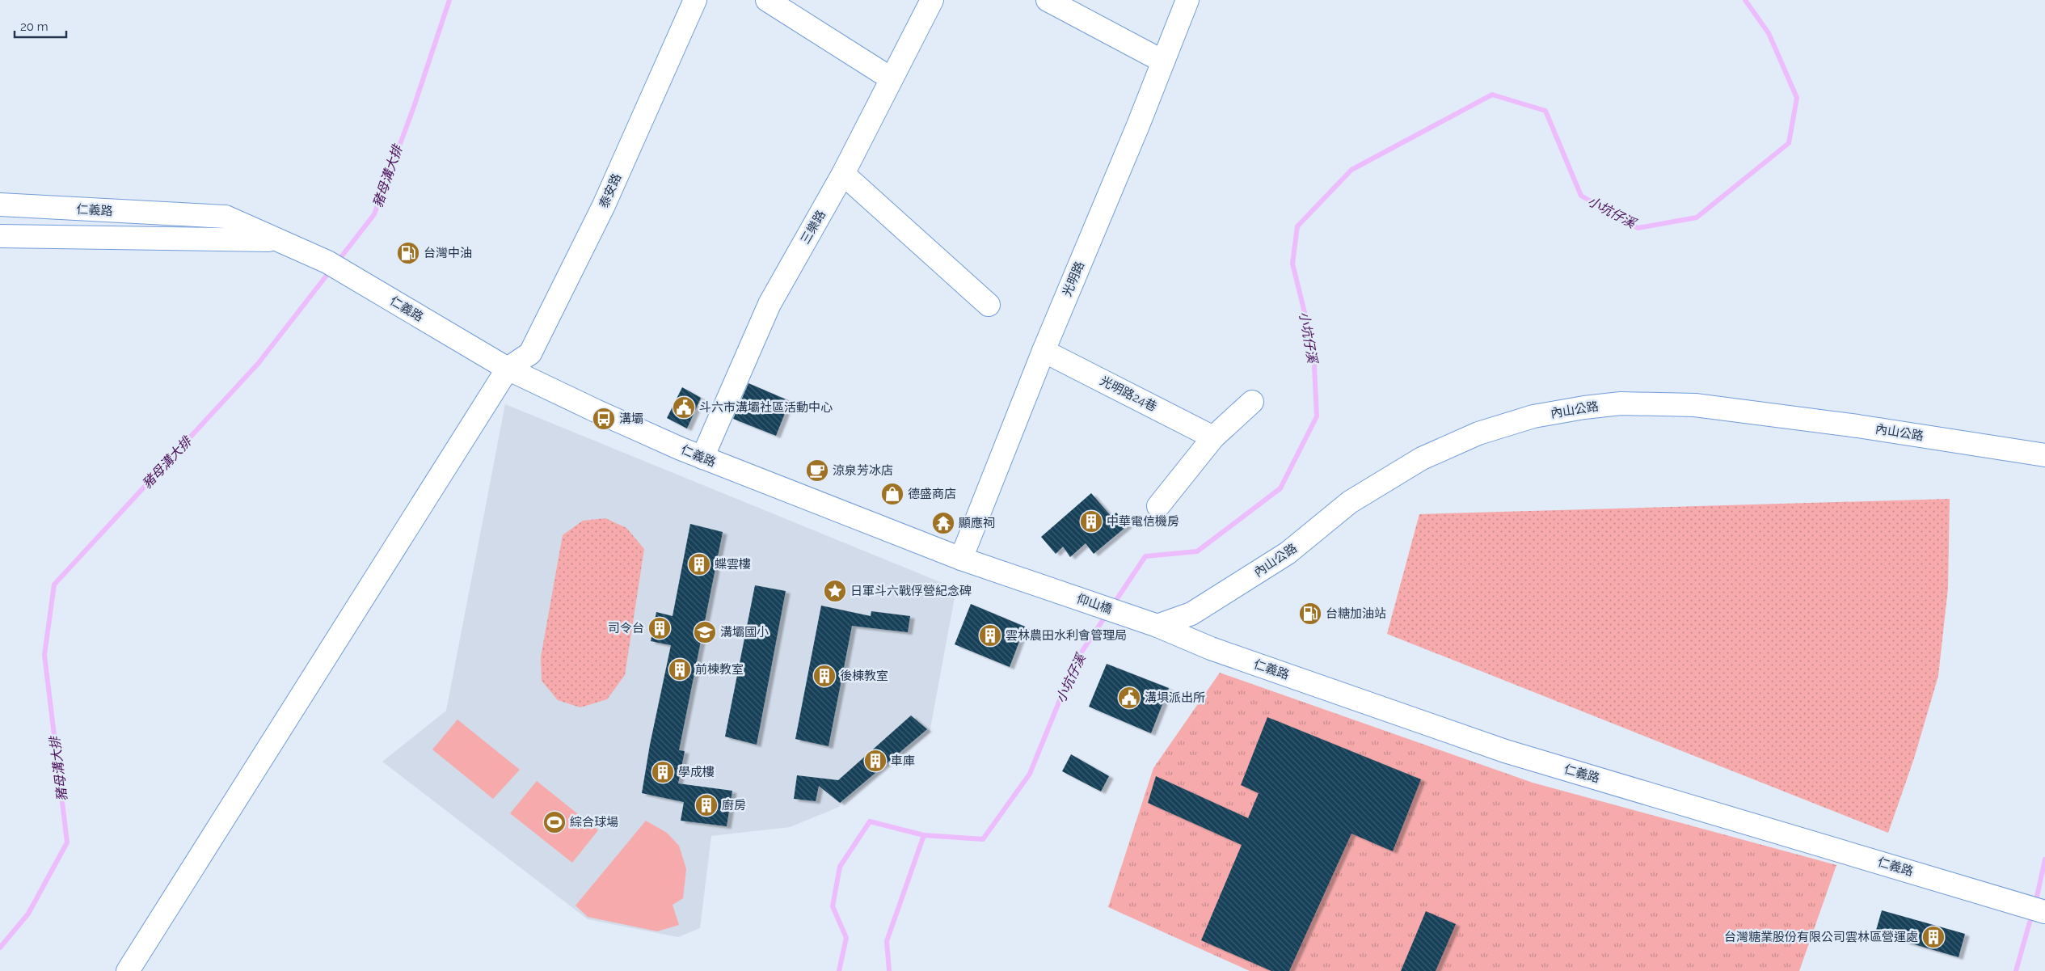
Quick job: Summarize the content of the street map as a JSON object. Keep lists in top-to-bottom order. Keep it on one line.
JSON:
{"streets":{"street":["泰安路","仁義路","三樂路","光明路","光明路24巷","內山公路","仰山橋"]},"crossings":[["泰安路","仁義路"],["仁義路","三樂路"],["仁義路","光明路"],["仁義路","內山公路"],["仁義路","仰山橋"],["光明路","光明路24巷"]],"water":["豬母溝大排","小坑仔溪"],"places":{"fuel station":["台灣中油","台糖加油站"],"public building":["斗六市溝壩社區活動中心","溝埧派出所"],"bus stop":["溝壩"],"cafe":["涼泉芳冰店"],"shop":["德盛商店"],"building":["中華電信機房","蝶雲樓","司令台","雲林農田水利會管理局","前棟教室","後棟教室","車庫","學成樓","廚房","台灣糖業股份有限公司雲林區營運處"],"temple":["顯應祠"],"place":["日軍斗六戰俘營紀念碑"],"school or university":["溝壩國小"],"sports":["綜合球場"]},"scale_bar":"20 m"}
